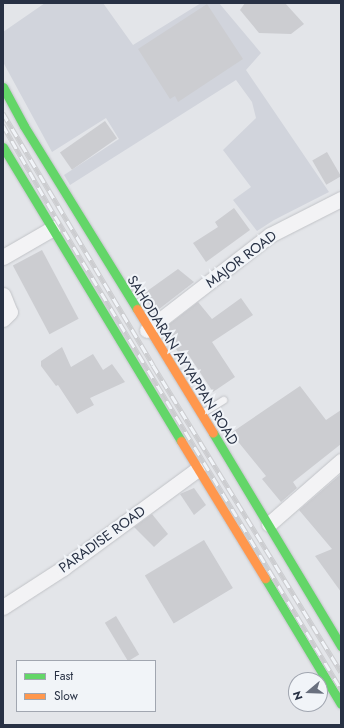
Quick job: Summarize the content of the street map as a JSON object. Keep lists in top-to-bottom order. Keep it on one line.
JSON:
{"streets":{"main road":["SAHODARAN AYYAPPAN ROAD"],"street":["MAJOR ROAD","PARADISE ROAD"]},"crossings":[["MAJOR ROAD","SAHODARAN AYYAPPAN ROAD"]],"legend":["Fast","Slow"],"north":"left"}
